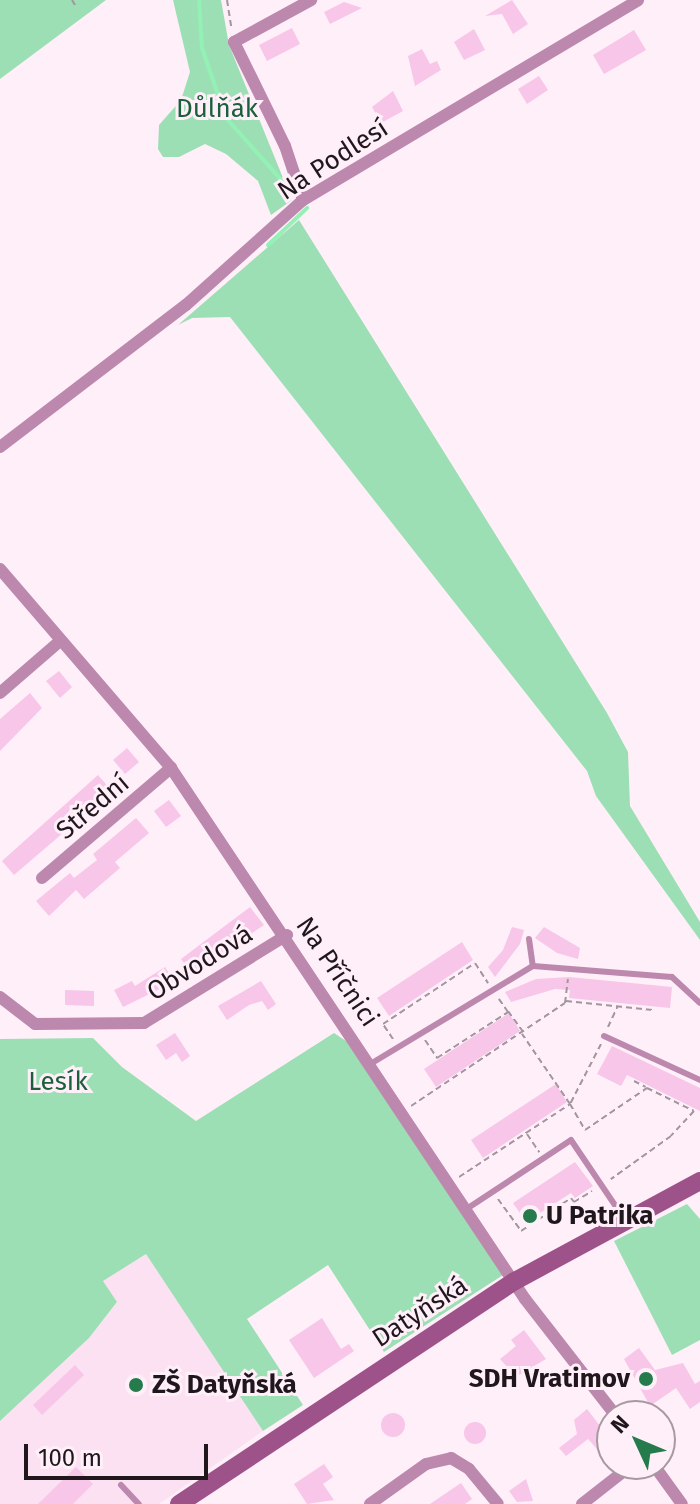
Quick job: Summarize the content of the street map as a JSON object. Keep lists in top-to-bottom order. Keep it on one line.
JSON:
{"streets":{"main road":["Datyňská"],"street":["Na Podlesí","Střední","Obvodová","Na Příčnici"]},"crossings":[["Střední","Na Příčnici"],["Obvodová","Na Příčnici"],["Na Příčnici","Datyňská"]],"parks":["Důlňák","Lesík"],"places":["U Patrika","SDH Vratimov","ZŠ Datyňská"],"scale_bar":"100 m","north":"top left"}
